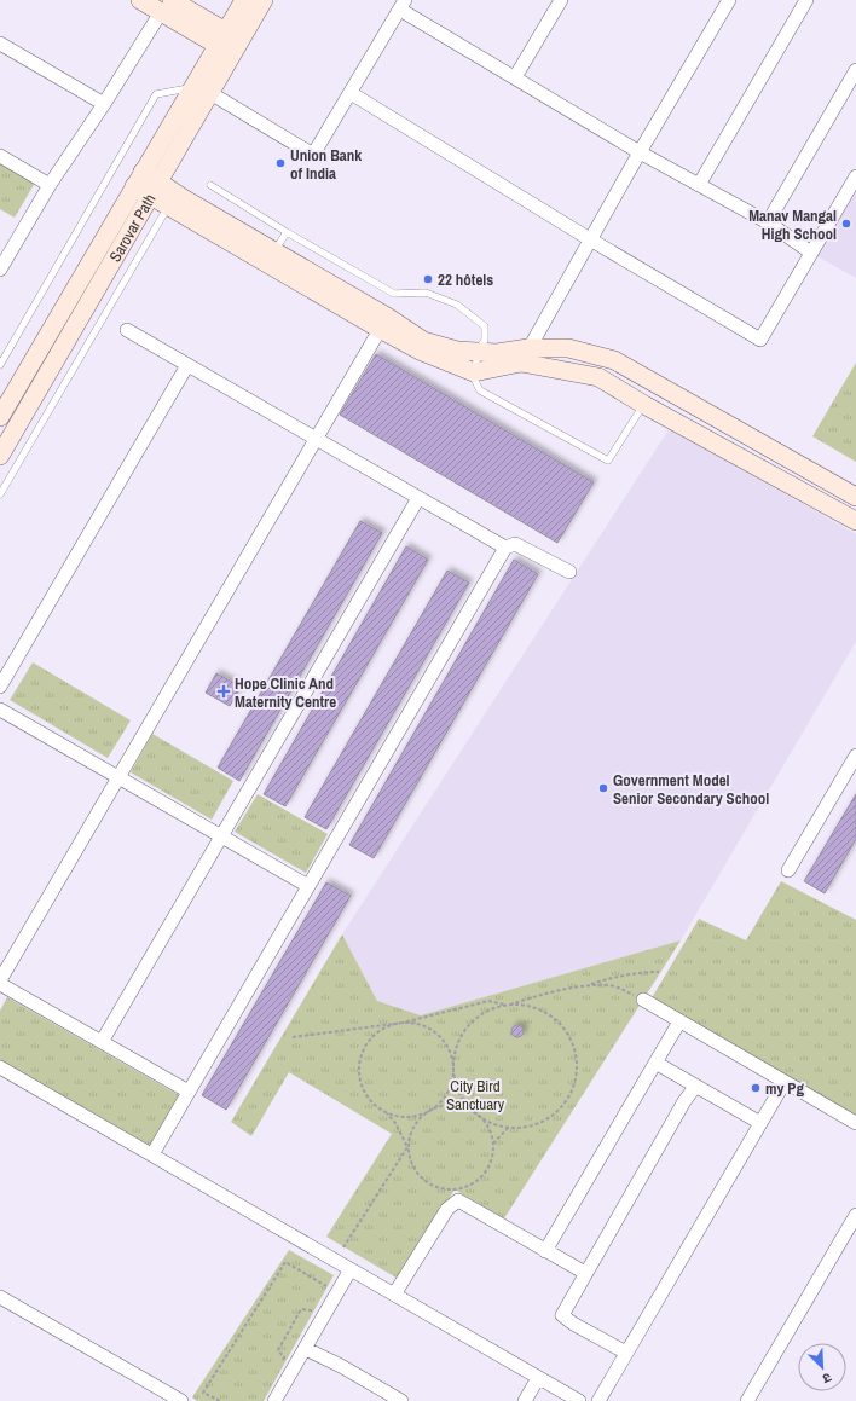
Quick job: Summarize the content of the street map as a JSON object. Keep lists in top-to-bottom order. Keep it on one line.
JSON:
{"streets":{"street":["Sarovar Path"]},"parks":["City Bird Sanctuary"],"places":{"other":["Union Bank of India","Manav Mangal High School","22 hôtels","Government Model Senior Secondary School","my Pg"],"health":["Hope Clinic And Maternity Centre"]},"north":"bottom right"}
